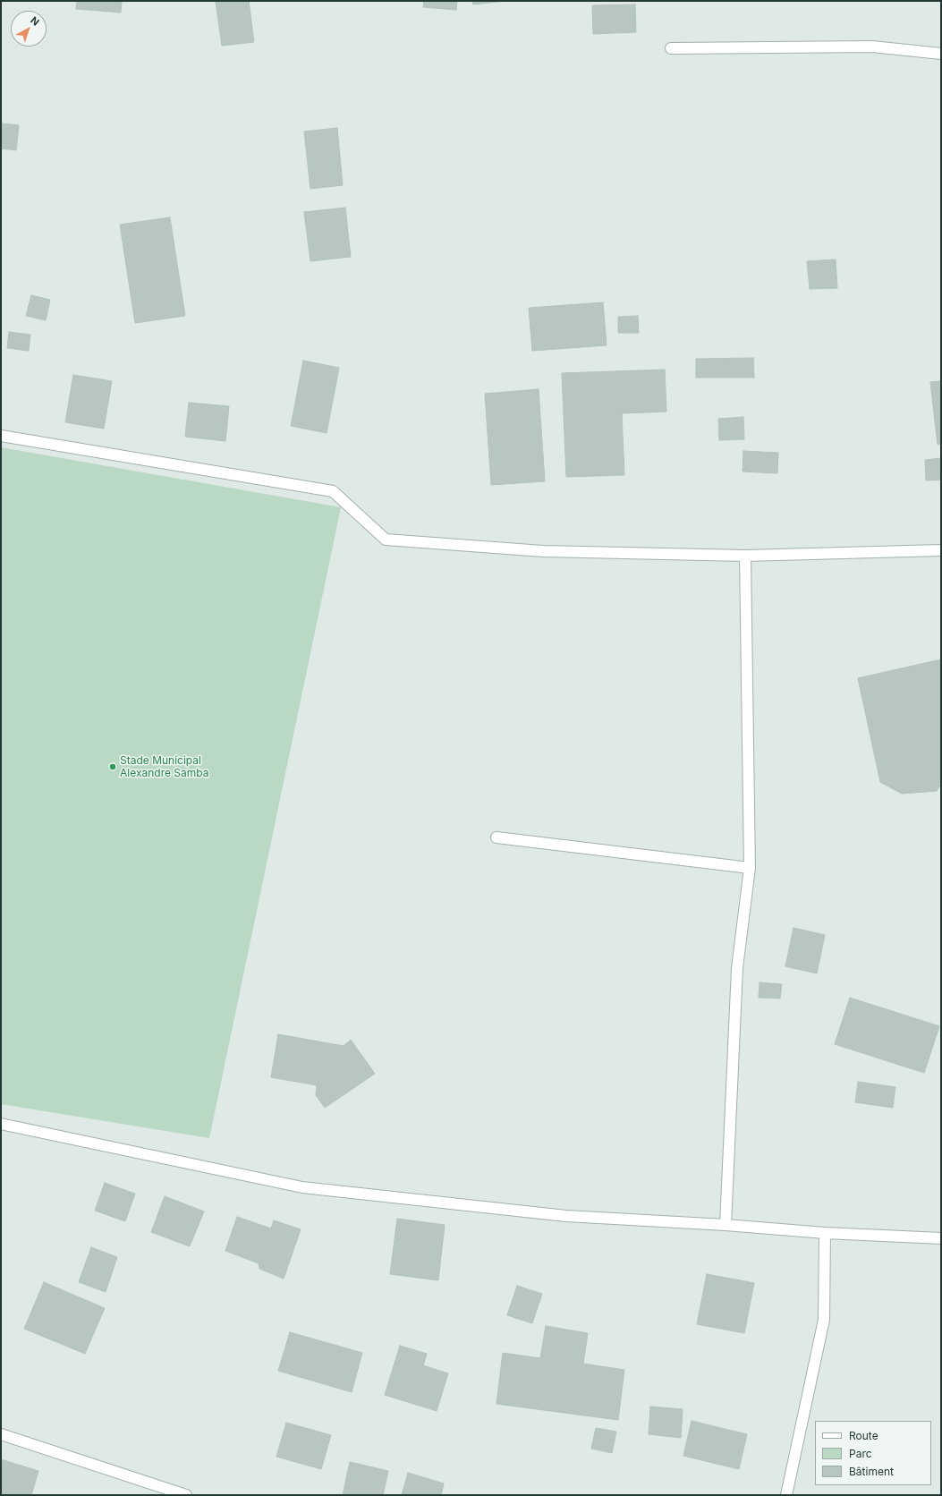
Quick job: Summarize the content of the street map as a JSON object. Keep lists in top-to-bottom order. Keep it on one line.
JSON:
{"places":["Stade Municipal Alexandre Samba"],"legend":["Route","Parc","Bâtiment"],"north":"top right"}
